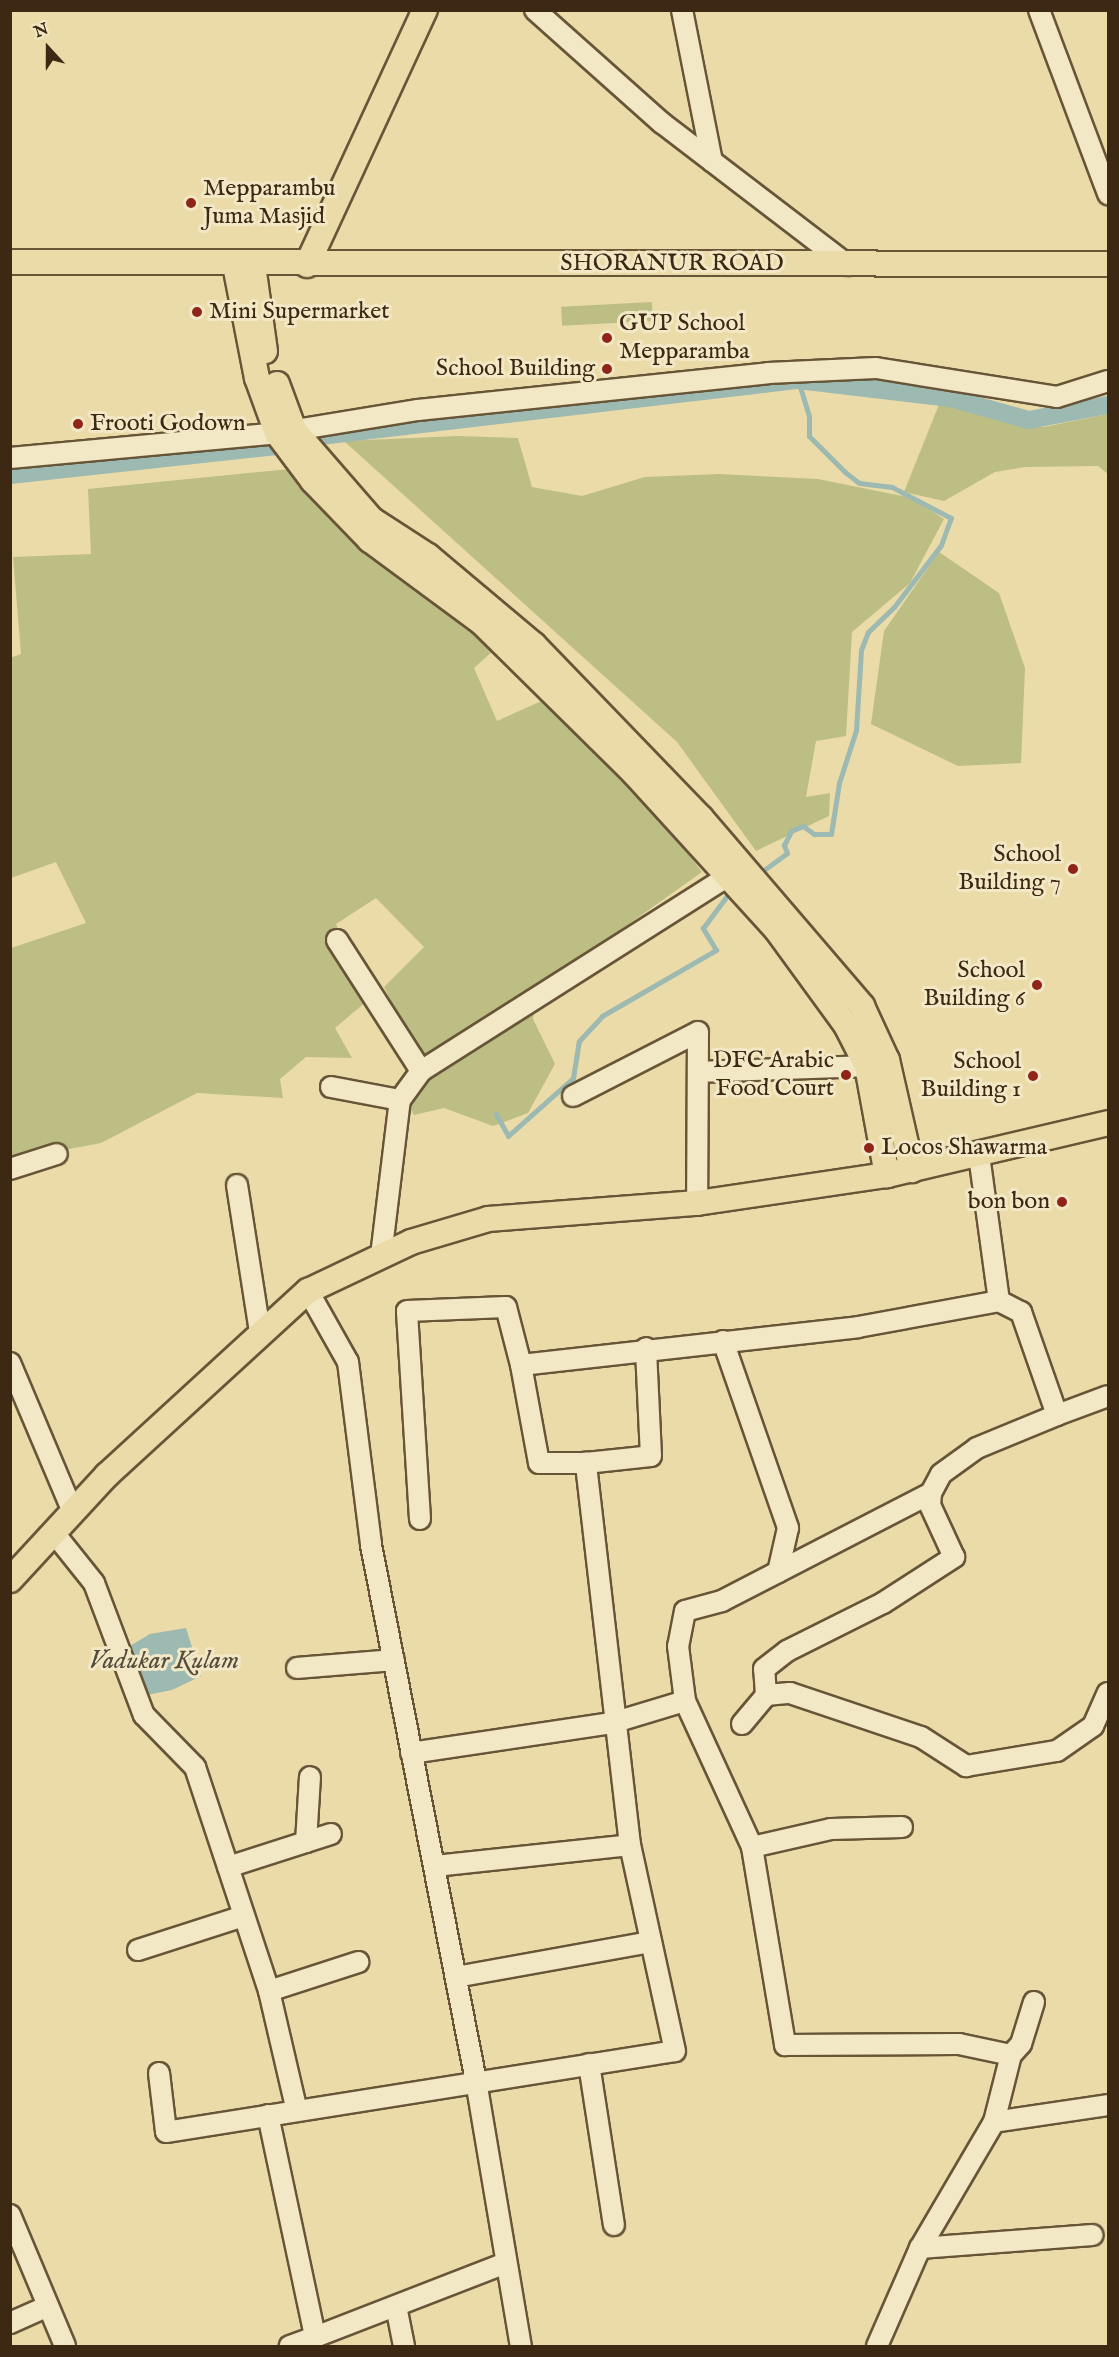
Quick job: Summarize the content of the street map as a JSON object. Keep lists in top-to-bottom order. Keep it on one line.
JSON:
{"streets":{"main road":["SHORANUR ROAD"]},"water":["Vadukar Kulam"],"places":["Mepparambu Juma Masjid","Mini Supermarket","GUP School Mepparamba","School Building","Frooti Godown","School Building 7","School Building 6","DFC Arabic Food Court","School Building 1","Locos Shawarma","bon bon"],"north":"top"}
